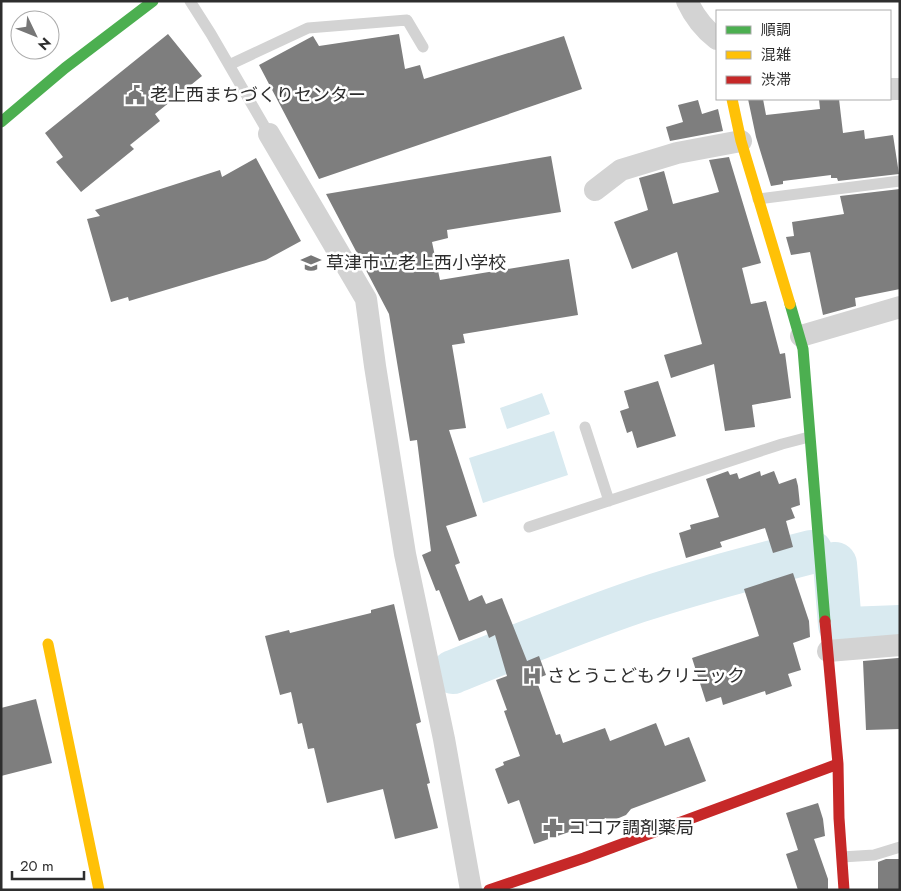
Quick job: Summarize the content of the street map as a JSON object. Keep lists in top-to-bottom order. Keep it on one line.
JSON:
{"places":{"public building":["老上西まちづくりセンター"],"school or university":["草津市立老上西小学校"],"hospital":["さとうこどもクリニック"],"pharmacy":["ココア調剤薬局"]},"legend":["順調","混雑","渋滞"],"scale_bar":"20 m","north":"bottom right"}
